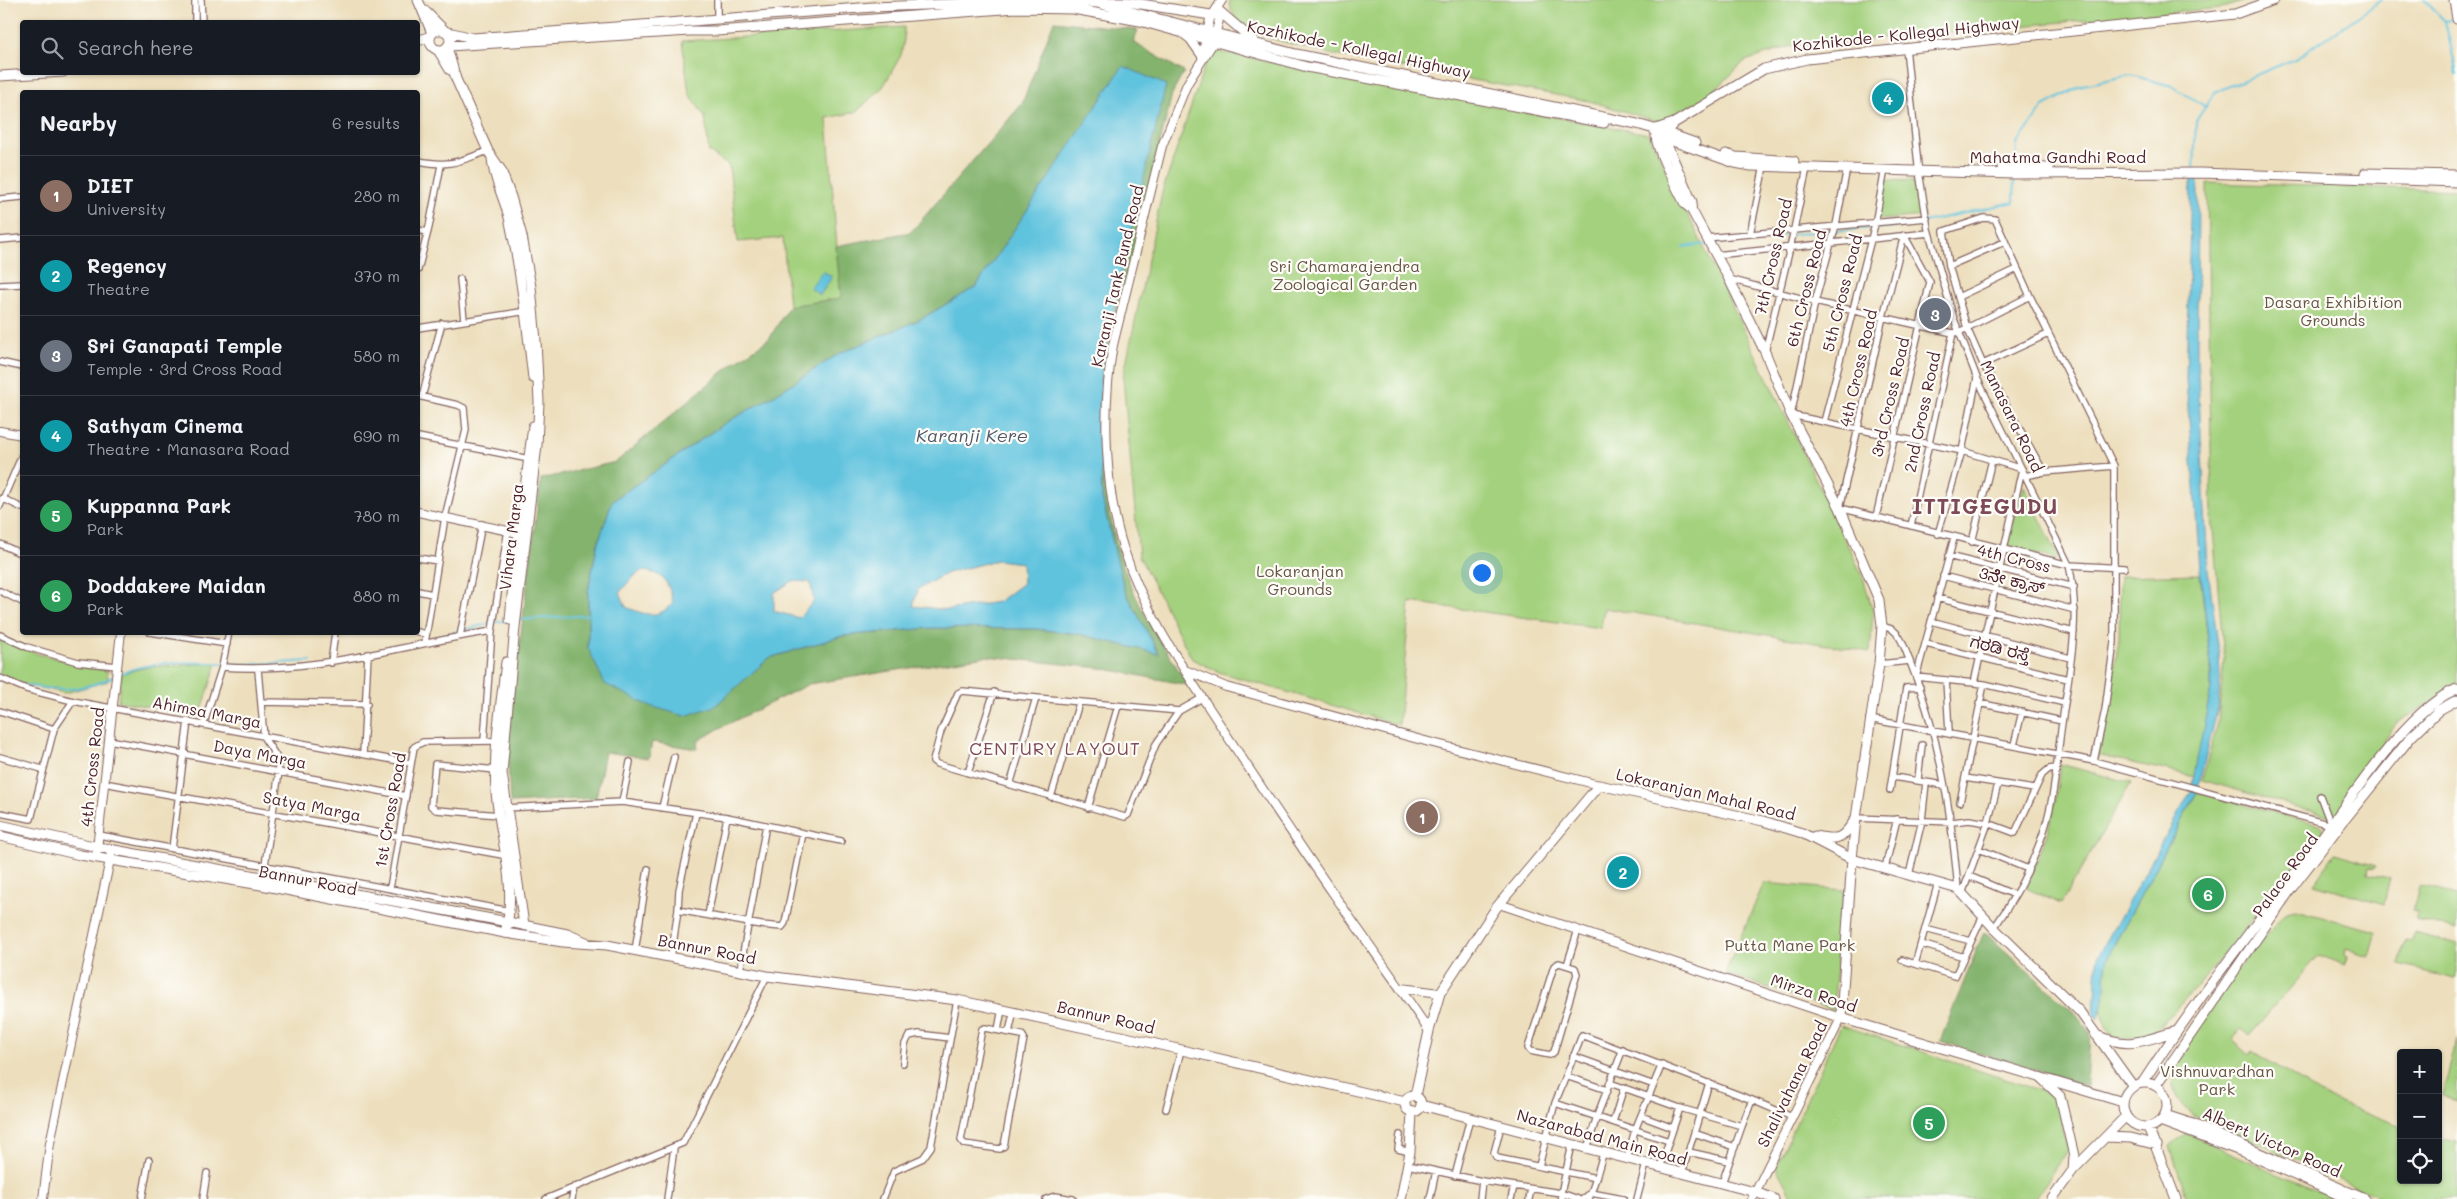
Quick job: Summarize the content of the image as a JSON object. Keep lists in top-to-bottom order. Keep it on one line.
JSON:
{"streets":{"main road":["Kozhikode - Kollegal Highway","Mahatma Gandhi Road","Vihara Marga","Lokaranjan Mahal Road","Palace Road","Bannur Road","Mirza Road","Shalivahana Road","Nazarabad Main Road","Albert Victor Road"],"street":["7th Cross Road","Karanji Tank Bund Road","6th Cross Road","5th Cross Road","4th Cross Road","3rd Cross Road","2nd Cross Road","Manasara Road","4th Cross","3ನೆೇ ಕ್ರಾಸ್","ಗರಡಿ ರಸ್ತೆ","Ahimsa Marga","Daya Marga","Satya Marga","1st Cross Road"]},"crossings":[["Kozhikode - Kollegal Highway","Mahatma Gandhi Road"],["Kozhikode - Kollegal Highway","Karanji Tank Bund Road"],["Kozhikode - Kollegal Highway","Manasara Road"],["Kozhikode - Kollegal Highway","Vihara Marga"],["Mahatma Gandhi Road","7th Cross Road"],["Mahatma Gandhi Road","6th Cross Road"],["Mahatma Gandhi Road","5th Cross Road"],["Mahatma Gandhi Road","Manasara Road"],["7th Cross Road","Shalivahana Road"],["Karanji Tank Bund Road","Lokaranjan Mahal Road"],["6th Cross Road","Shalivahana Road"],["4th Cross Road","3rd Cross Road"],["4th Cross Road","Ahimsa Marga"],["4th Cross Road","Daya Marga"],["4th Cross Road","Satya Marga"],["4th Cross Road","Bannur Road"],["4th Cross Road","Shalivahana Road"],["2nd Cross Road","Manasara Road"],["Manasara Road","4th Cross"],["Manasara Road","3ನೆೇ ಕ್ರಾಸ್"],["Manasara Road","ಗರಡಿ ರಸ್ತೆ"],["Manasara Road","Lokaranjan Mahal Road"],["Vihara Marga","Satya Marga"],["Vihara Marga","Bannur Road"],["Ahimsa Marga","1st Cross Road"],["Daya Marga","1st Cross Road"],["Lokaranjan Mahal Road","Palace Road"],["Lokaranjan Mahal Road","Mirza Road"],["Lokaranjan Mahal Road","Shalivahana Road"],["Lokaranjan Mahal Road","Albert Victor Road"],["Satya Marga","1st Cross Road"],["Palace Road","Mirza Road"],["Palace Road","Albert Victor Road"],["Bannur Road","Nazarabad Main Road"],["Mirza Road","Shalivahana Road"],["Mirza Road","Albert Victor Road"],["Shalivahana Road","Nazarabad Main Road"]],"districts":["ITTIGEGUDU","CENTURY LAYOUT"],"water":["Karanji Kere"],"parks":["Sri Chamarajendra Zoological Garden","Dasara Exhibition Grounds","Lokaranjan Grounds","Putta Mane Park","Vishnuvardhan Park"],"page":{"search":"Search here","pins":["4","3","1","2","6","5"],"heading":["Nearby","6 results"],"list":[{"mark":"1","name":"DIET","note":"University","value":"280 m"},{"mark":"2","name":"Regency","note":"Theatre","value":"370 m"},{"mark":"3","name":"Sri Ganapati Temple","note":"Temple · 3rd Cross Road","value":"580 m"},{"mark":"4","name":"Sathyam Cinema","note":"Theatre · Manasara Road","value":"690 m"},{"mark":"5","name":"Kuppanna Park","note":"Park","value":"780 m"},{"mark":"6","name":"Doddakere Maidan","note":"Park","value":"880 m"}],"map_buttons":["+","−"]}}
